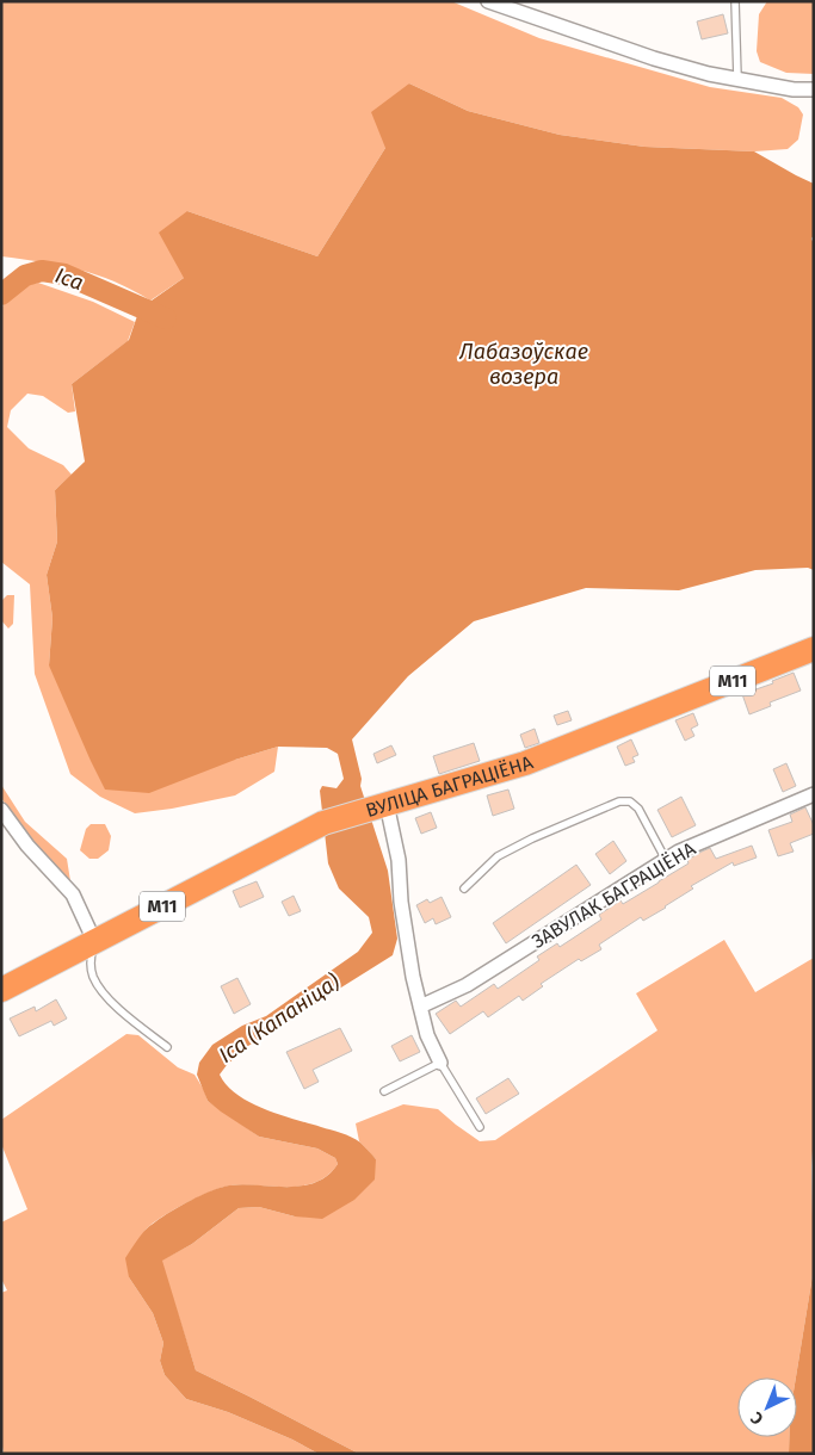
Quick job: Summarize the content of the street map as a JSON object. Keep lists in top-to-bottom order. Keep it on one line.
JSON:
{"streets":{"highway":["М11","ВУЛІЦА БАГРАЦІЁНА"],"street":["ЗАВУЛАК БАГРАЦІЁНА"]},"water":["Іса","Лабазоўскае возера","Іса (Капаніца)"],"north":"bottom left"}
